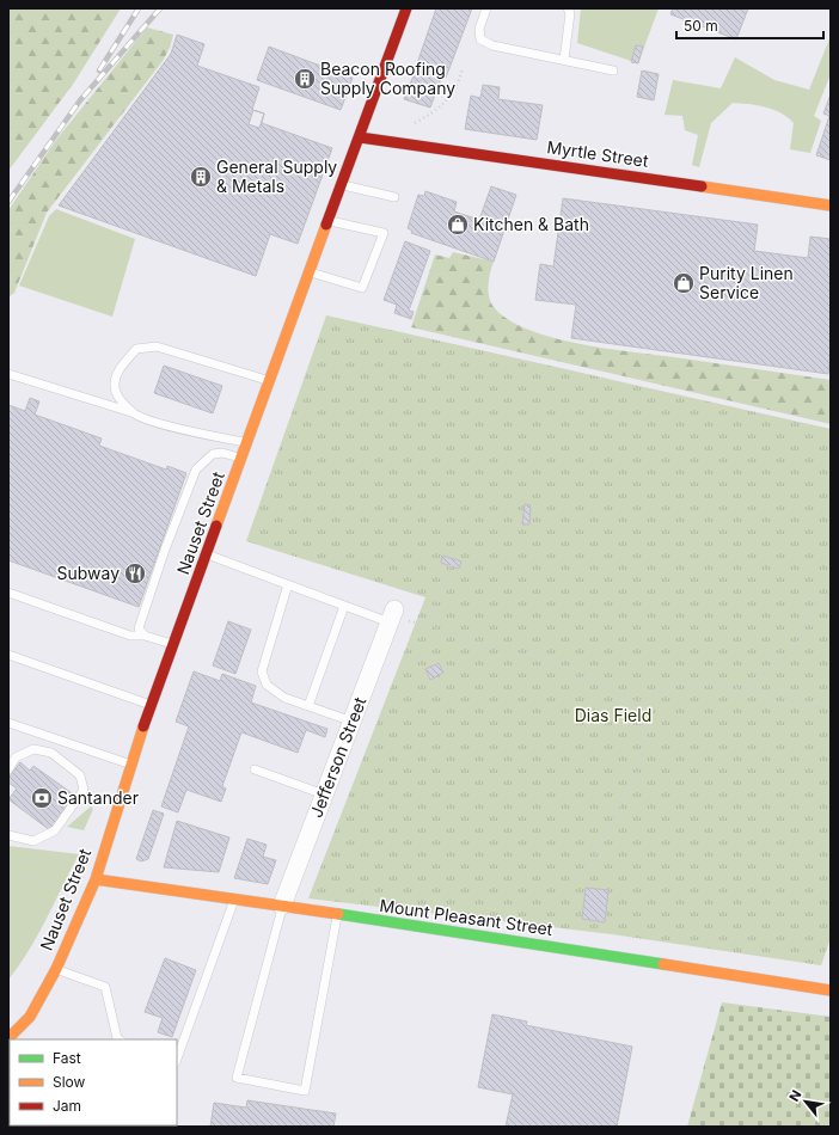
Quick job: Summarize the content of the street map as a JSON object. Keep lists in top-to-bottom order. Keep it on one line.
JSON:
{"streets":{"main road":["Myrtle Street","Nauset Street","Mount Pleasant Street"],"street":["Jefferson Street"]},"crossings":[["Myrtle Street","Nauset Street"],["Nauset Street","Mount Pleasant Street"],["Jefferson Street","Mount Pleasant Street"]],"parks":["Dias Field"],"places":{"building":["Beacon Roofing Supply Company","General Supply & Metals"],"shop":["Kitchen & Bath","Purity Linen Service"],"restaurant":["Subway"],"bank":["Santander"]},"legend":["Fast","Slow","Jam"],"scale_bar":"50 m","north":"top left"}
